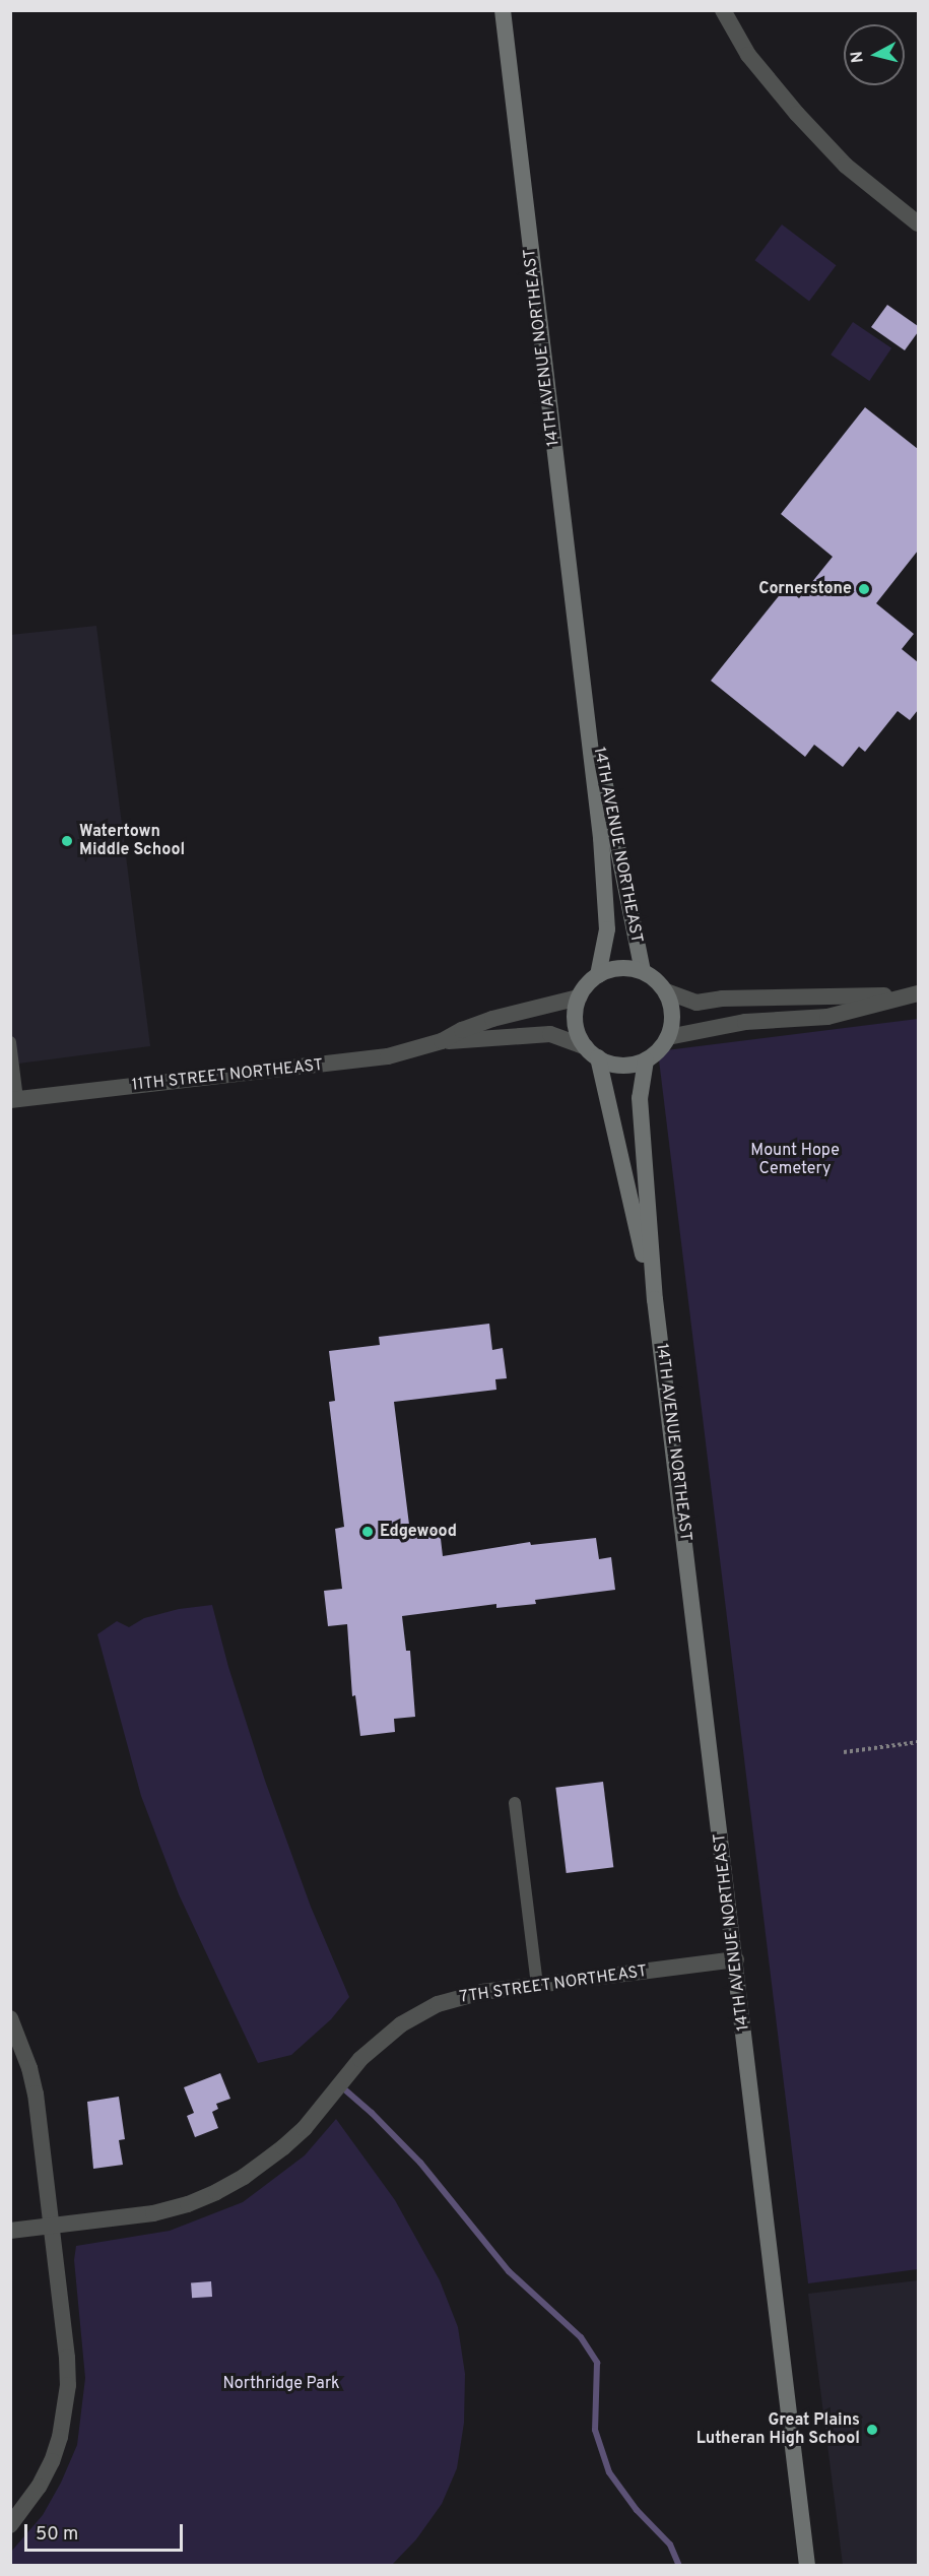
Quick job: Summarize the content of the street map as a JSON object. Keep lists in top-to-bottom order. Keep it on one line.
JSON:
{"streets":{"main road":["14TH AVENUE NORTHEAST"],"street":["11TH STREET NORTHEAST","7TH STREET NORTHEAST"]},"crossings":[["14TH AVENUE NORTHEAST","11TH STREET NORTHEAST"],["14TH AVENUE NORTHEAST","7TH STREET NORTHEAST"]],"parks":["Mount Hope Cemetery","Northridge Park"],"places":["Cornerstone","Watertown Middle School","Edgewood","Great Plains Lutheran High School"],"scale_bar":"50 m","north":"left"}
